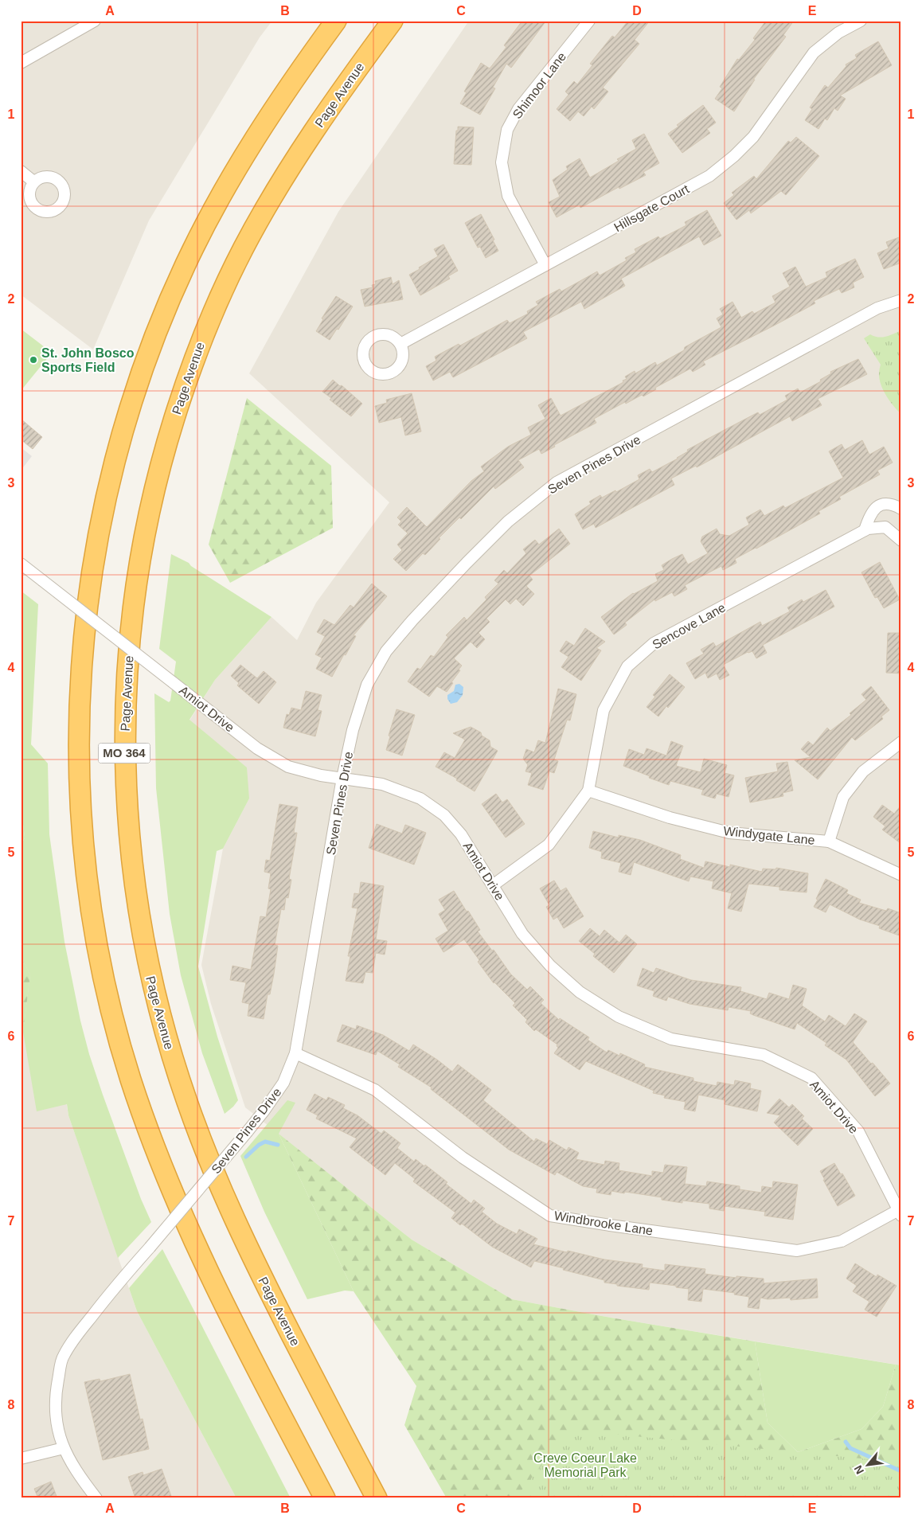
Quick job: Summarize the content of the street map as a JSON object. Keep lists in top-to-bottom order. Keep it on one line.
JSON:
{"streets":{"highway":["Page Avenue","MO 364"],"street":["Shimoor Lane","Hillsgate Court","Seven Pines Drive","Sencove Lane","Amiot Drive","Windygate Lane","Windbrooke Lane"]},"crossings":[["Shimoor Lane","Hillsgate Court"],["Seven Pines Drive","Amiot Drive"],["Seven Pines Drive","Windbrooke Lane"],["Sencove Lane","Amiot Drive"],["Sencove Lane","Windygate Lane"],["Amiot Drive","Windbrooke Lane"]],"parks":["Creve Coeur Lake Memorial Park"],"places":["St. John Bosco Sports Field"],"north":"bottom left","grid":{"columns":["A","B","C","D","E"],"rows":["1","2","3","4","5","6","7","8"]}}
